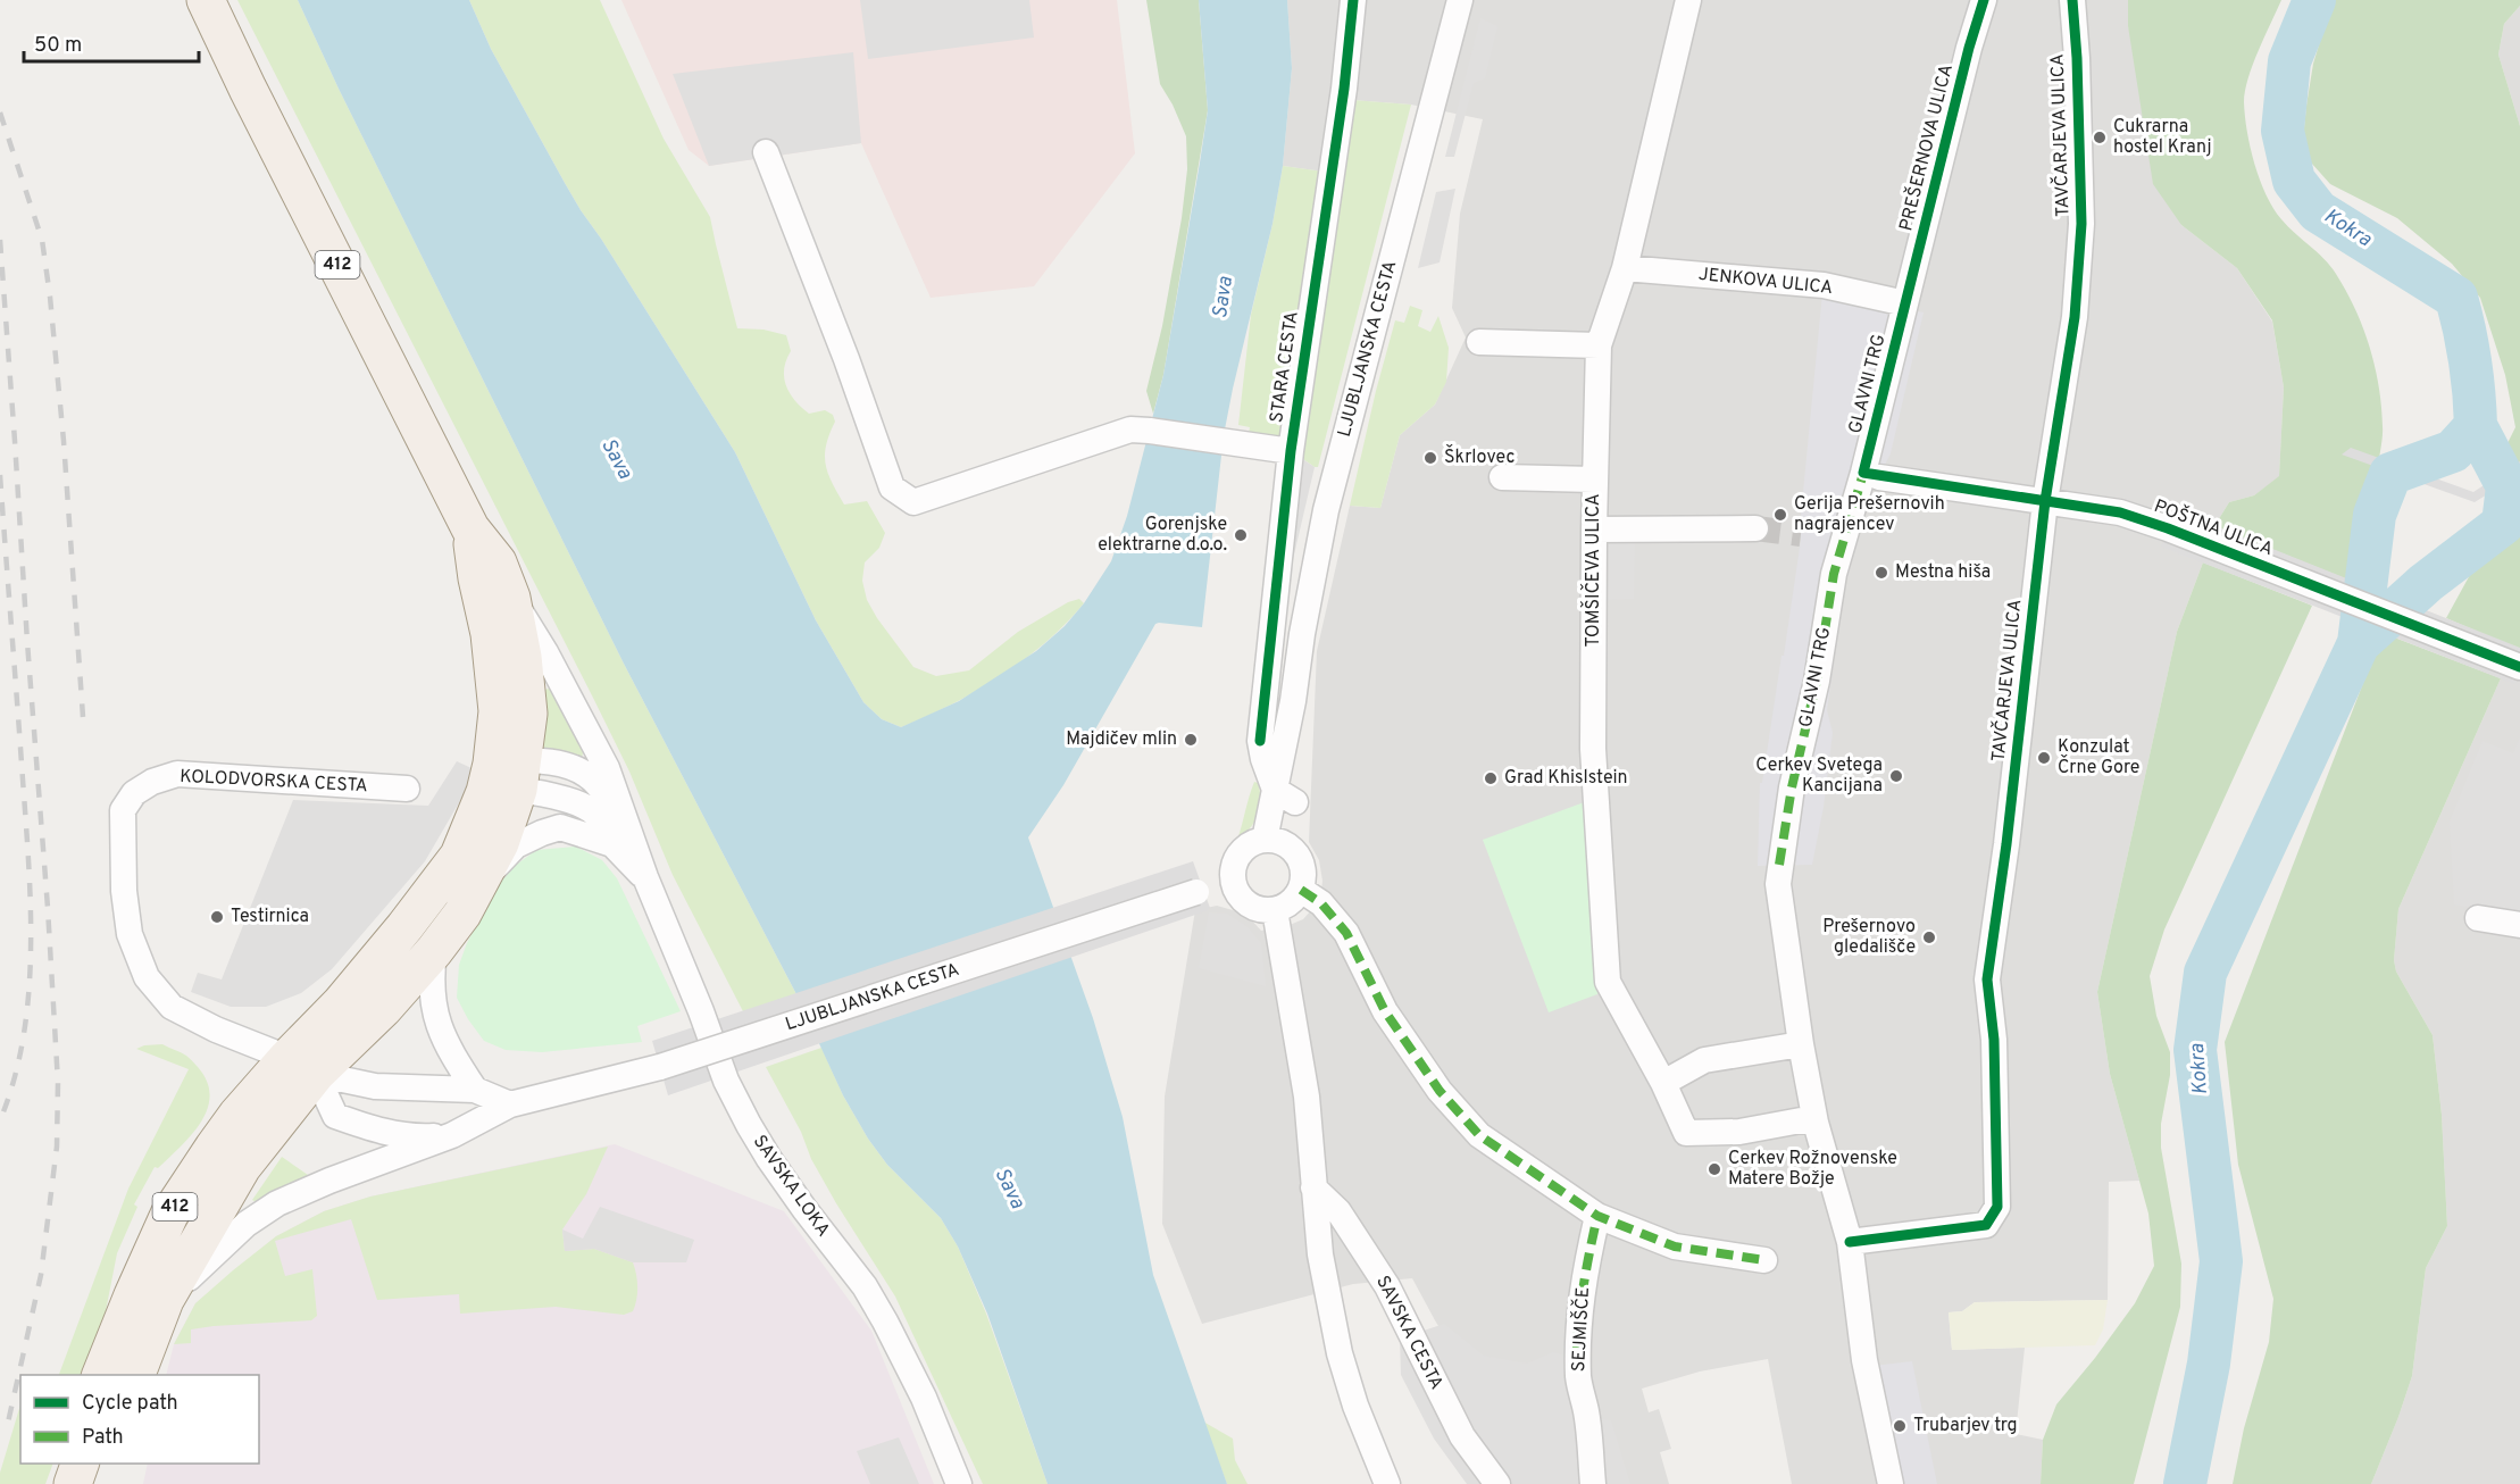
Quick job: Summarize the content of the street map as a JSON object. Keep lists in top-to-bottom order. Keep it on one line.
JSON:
{"streets":{"main road":["412","LJUBLJANSKA CESTA"],"street":["TAVČARJEVA ULICA","PREŠERNOVA ULICA","JENKOVA ULICA","STARA CESTA","GLAVNI TRG","POŠTNA ULICA","TOMŠIČEVA ULICA","KOLODVORSKA CESTA","SAVSKA LOKA","SEJMIŠČE","SAVSKA CESTA"]},"crossings":[["TAVČARJEVA ULICA","GLAVNI TRG"],["TAVČARJEVA ULICA","POŠTNA ULICA"],["PREŠERNOVA ULICA","JENKOVA ULICA"],["PREŠERNOVA ULICA","GLAVNI TRG"],["412","LJUBLJANSKA CESTA"],["412","KOLODVORSKA CESTA"],["412","SAVSKA LOKA"],["JENKOVA ULICA","GLAVNI TRG"],["JENKOVA ULICA","TOMŠIČEVA ULICA"],["LJUBLJANSKA CESTA","STARA CESTA"],["LJUBLJANSKA CESTA","KOLODVORSKA CESTA"],["GLAVNI TRG","POŠTNA ULICA"],["GLAVNI TRG","TOMŠIČEVA ULICA"]],"water":["Kokra","Sava"],"places":["Cukrarna hostel Kranj","Škrlovec","Gerija Prešernovih nagrajencev","Gorenjske elektrarne d.o.o.","Mestna hiša","Majdičev mlin","Konzulat Črne Gore","Cerkev Svetega Kancijana","Grad Khislstein","Testirnica","Prešernovo gledališče","Cerkev Rožnovenske Matere Božje","Trubarjev trg"],"legend":["Cycle path","Path"],"scale_bar":"50 m"}
